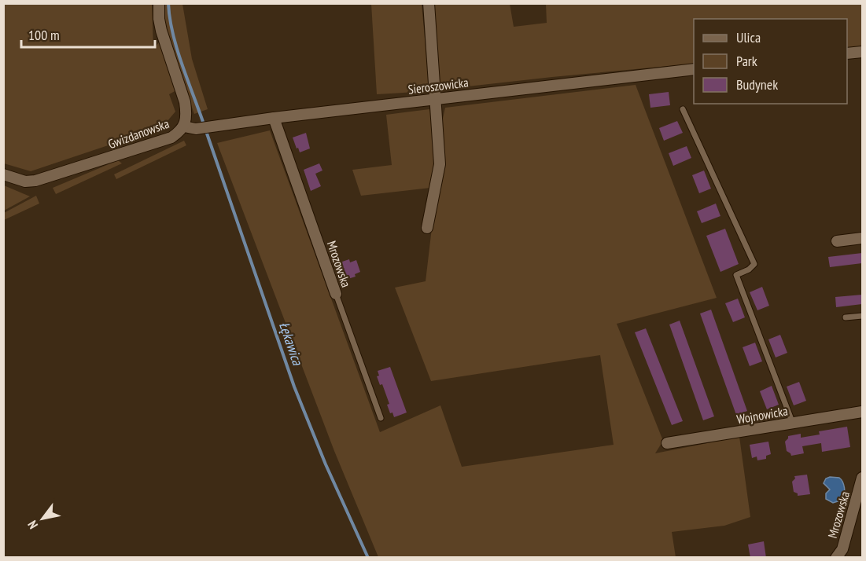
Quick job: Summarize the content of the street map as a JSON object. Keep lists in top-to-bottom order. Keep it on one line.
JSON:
{"streets":{"street":["Sieroszowicka","Gwizdanowska","Mrozowska","Wojnowicka"]},"crossings":[["Sieroszowicka","Gwizdanowska"],["Sieroszowicka","Mrozowska"]],"water":["Łękawica"],"legend":["Ulica","Park","Budynek"],"scale_bar":"100 m","north":"bottom left"}
